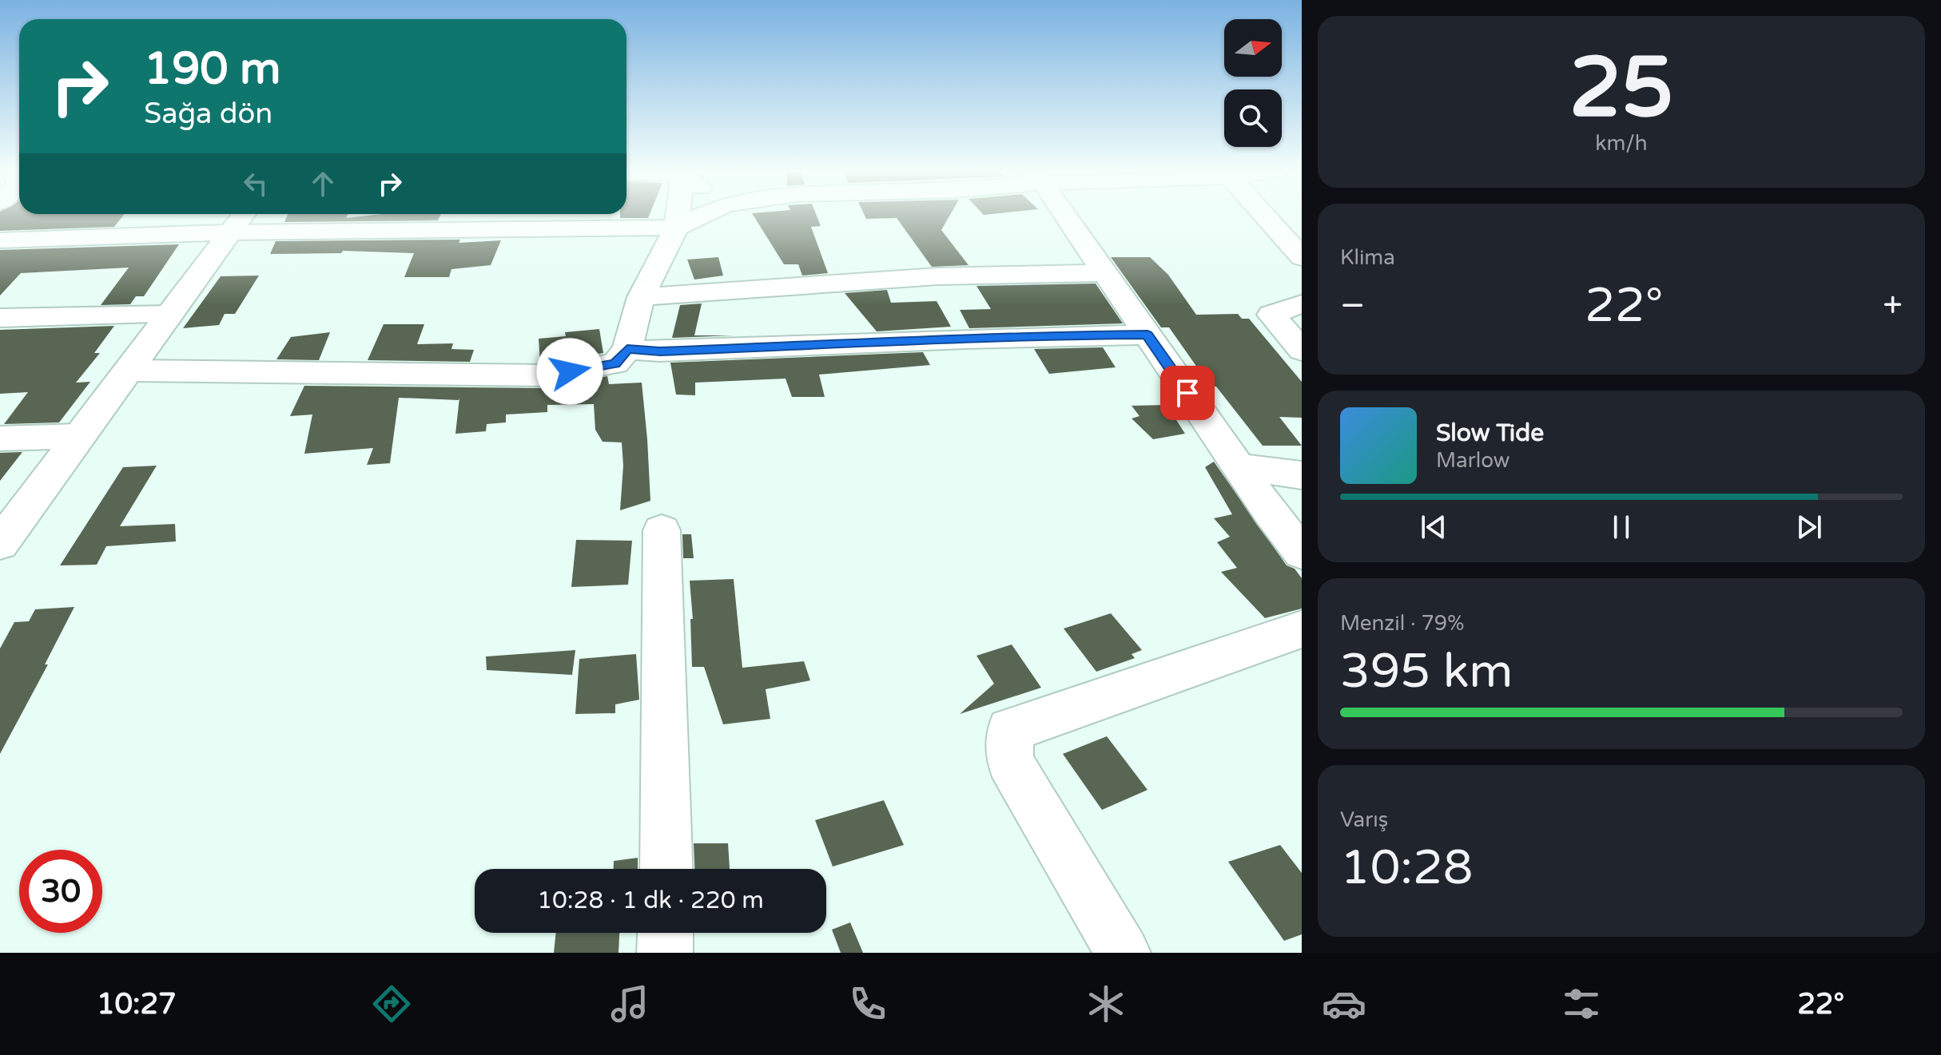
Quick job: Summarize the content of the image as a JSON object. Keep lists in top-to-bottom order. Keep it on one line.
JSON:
{"north":"right","page":{"tile":[["25","km/h"],"Klima",["Menzil · 79%","395 km"],["Varış","10:28"]],"turn":["190 m","Sağa dön"],"heat":["−","22°","+"],"song":["Slow Tide","Marlow"],"limit":"30","trip":"10:28 · 1 dk · 220 m","tabs":["10:27","22°"]}}
